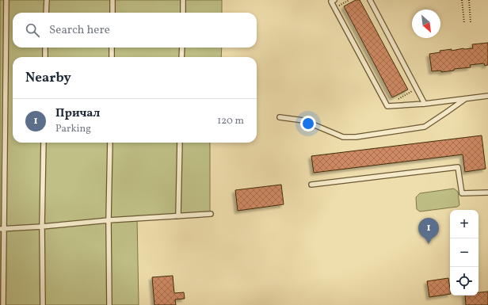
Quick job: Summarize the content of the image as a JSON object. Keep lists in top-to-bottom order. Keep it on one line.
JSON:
{"north":"bottom right","page":{"search":"Search here","heading":"Nearby","list":[{"mark":"1","name":"Причал","note":"Parking","value":"120 m"}],"map_buttons":["+","−"],"pins":"1"}}
